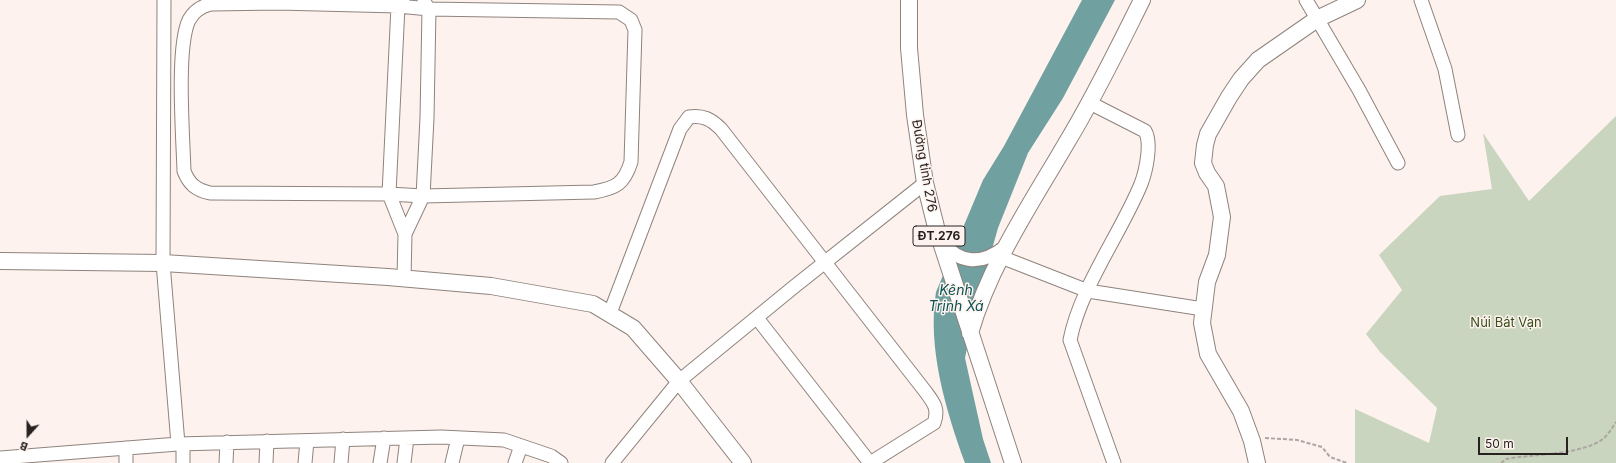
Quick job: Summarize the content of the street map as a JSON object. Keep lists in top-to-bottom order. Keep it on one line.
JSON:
{"streets":{"main road":["Đường tỉnh 276","ĐT.276"]},"water":["Kênh Trịnh Xá"],"parks":["Núi Bát Vạn"],"scale_bar":"50 m","north":"bottom"}
